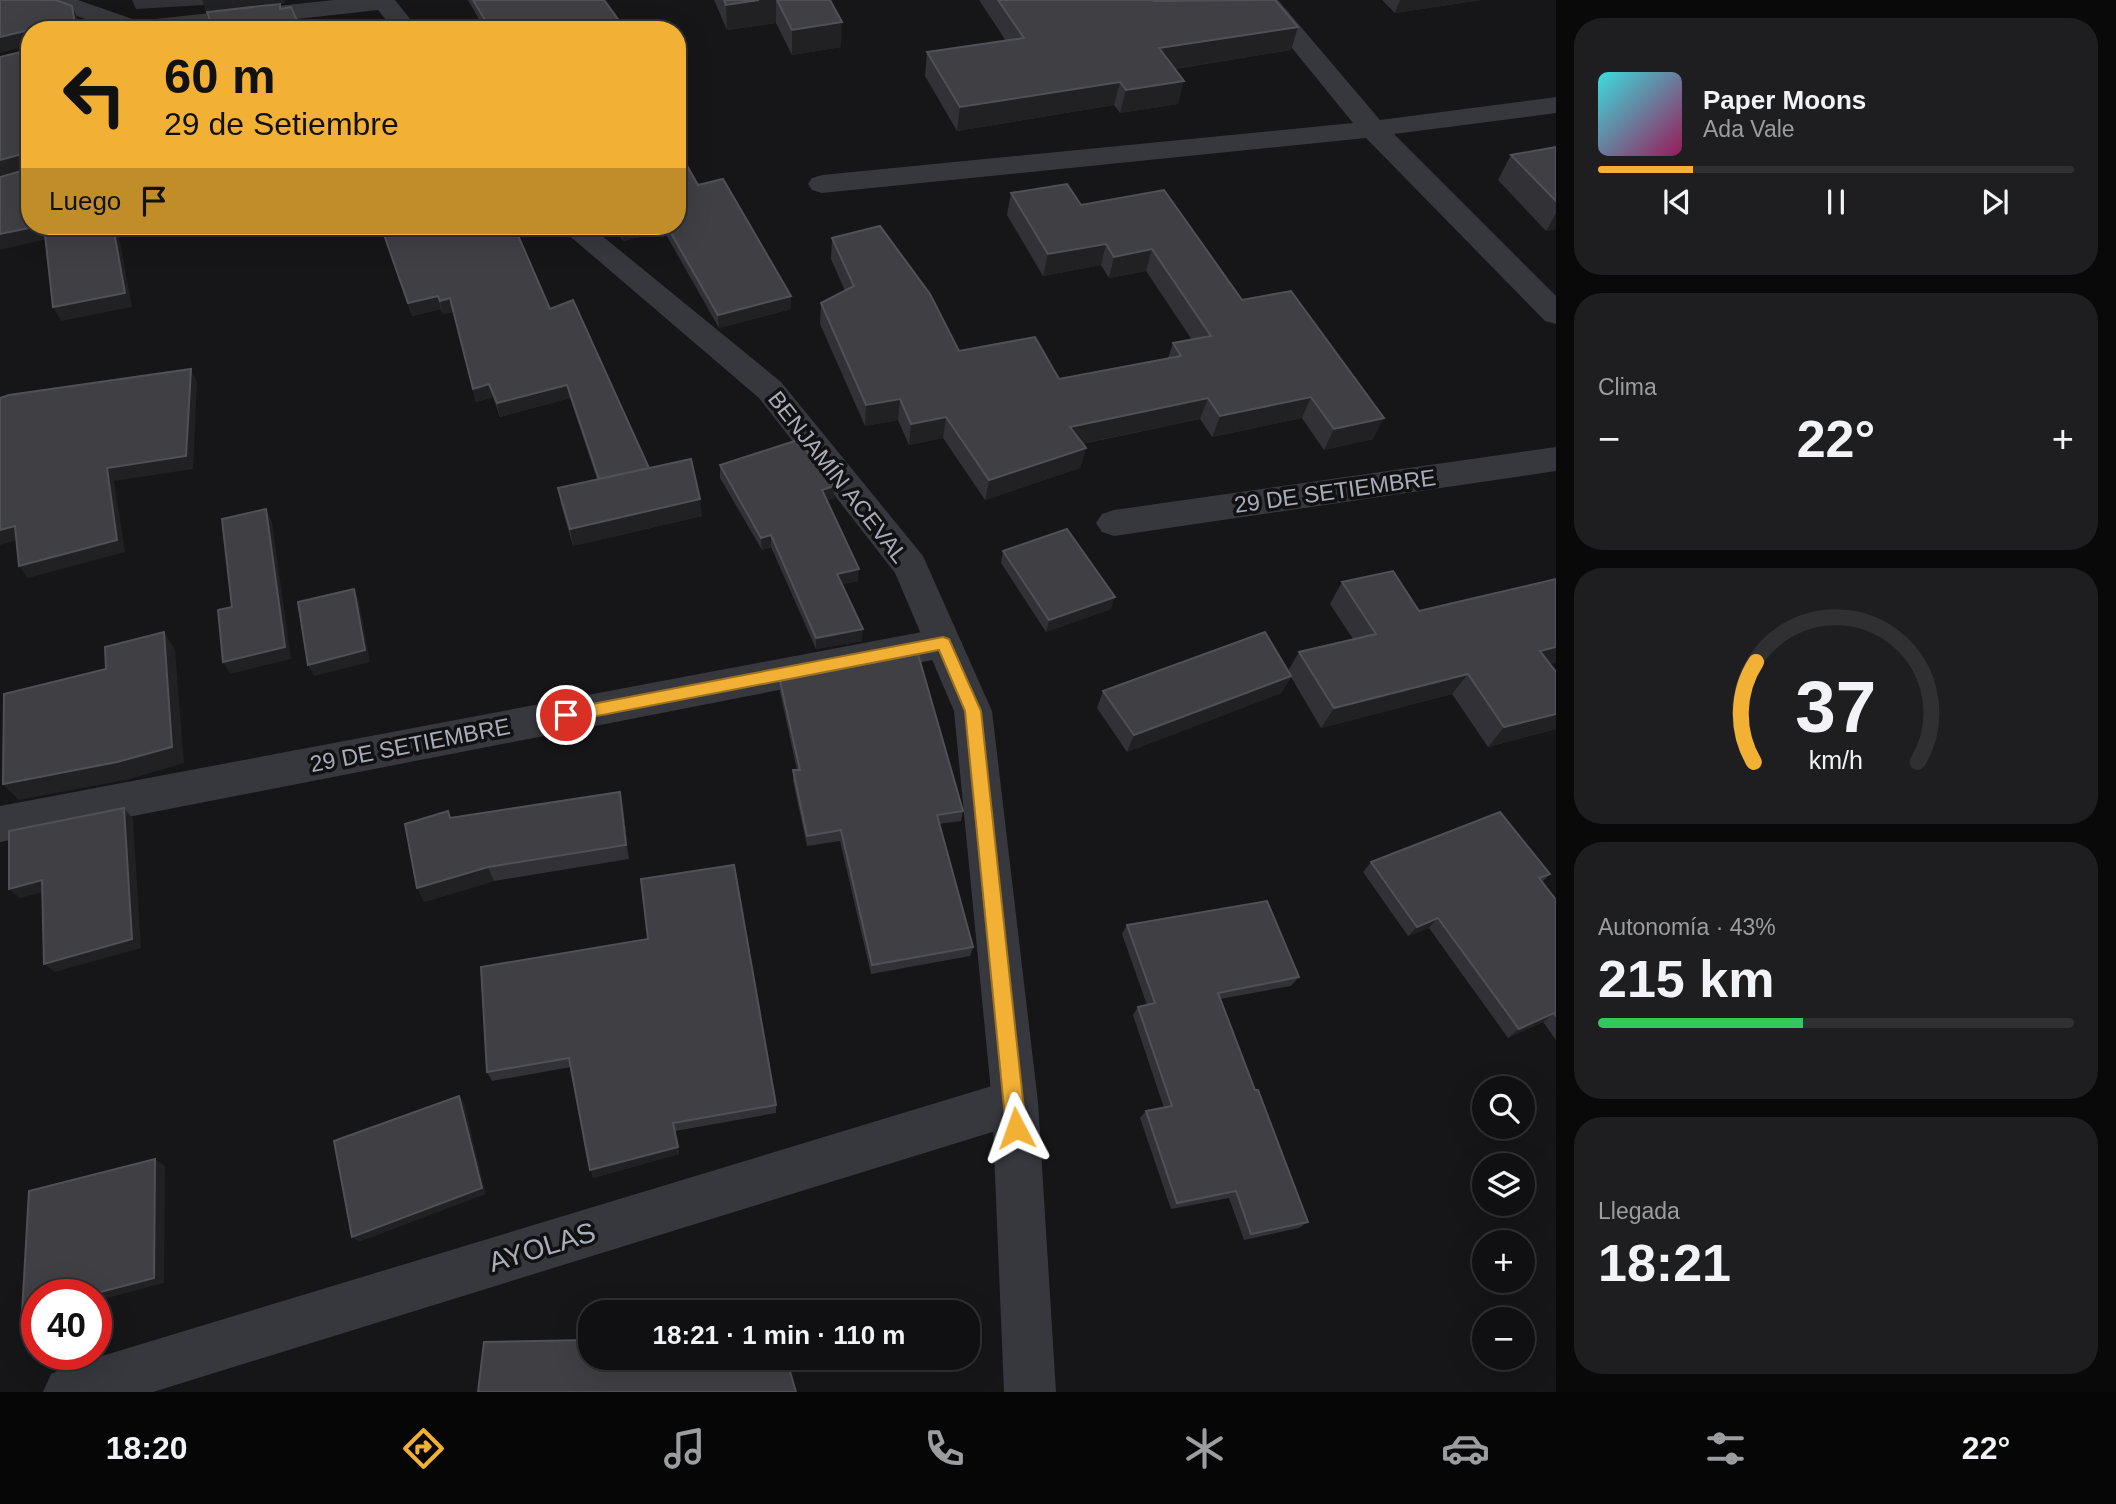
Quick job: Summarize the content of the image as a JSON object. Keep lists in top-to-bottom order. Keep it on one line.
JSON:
{"streets":{"street":["BENJAMÍN ACEVAL","29 DE SETIEMBRE","AYOLAS"]},"crossings":[["BENJAMÍN ACEVAL","29 DE SETIEMBRE"],["BENJAMÍN ACEVAL","AYOLAS"]],"page":{"turn":["60 m","29 de Setiembre"],"song":["Paper Moons","Ada Vale"],"then":"Luego","tile":["Clima",["Autonomía · 43%","215 km"],["Llegada","18:21"]],"heat":["−","22°","+"],"map_buttons":["+","−"],"limit":"40","trip":"18:21 · 1 min · 110 m","tabs":["18:20","22°"],"gauge":["37","km/h"]}}
